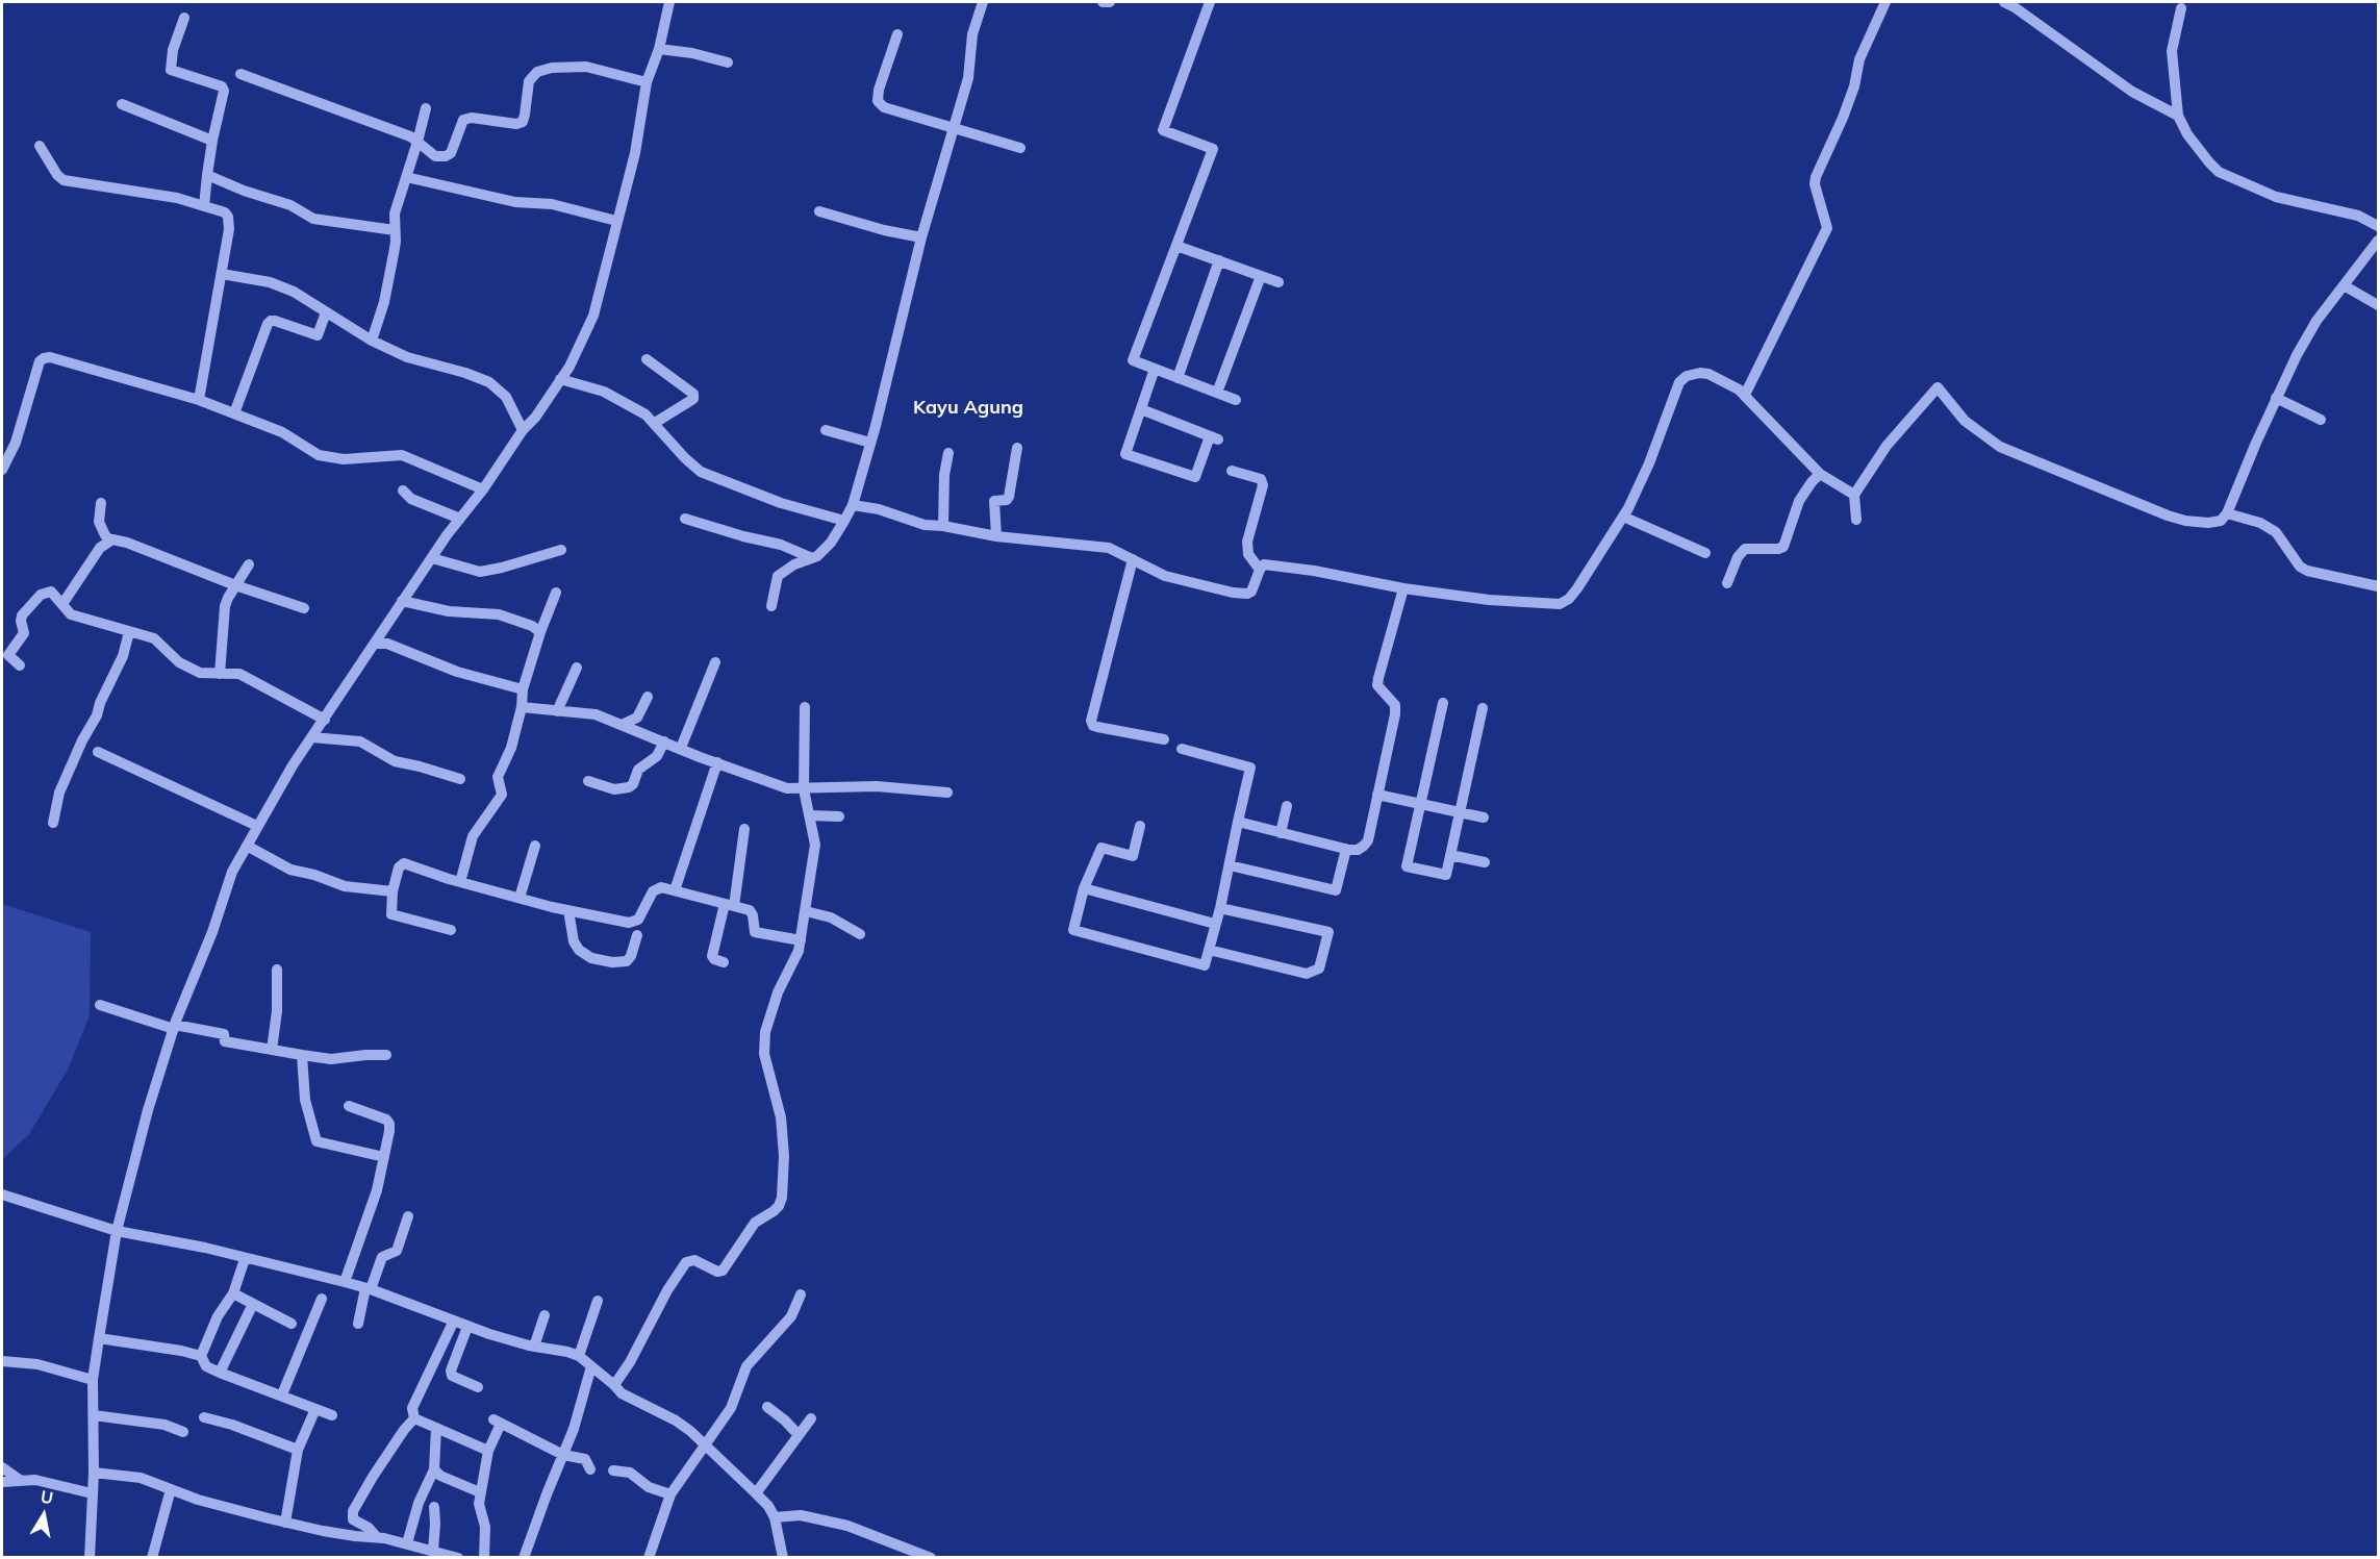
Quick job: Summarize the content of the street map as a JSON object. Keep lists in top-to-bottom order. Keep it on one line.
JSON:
{"districts":["Kayu Agung"],"north":"top"}
